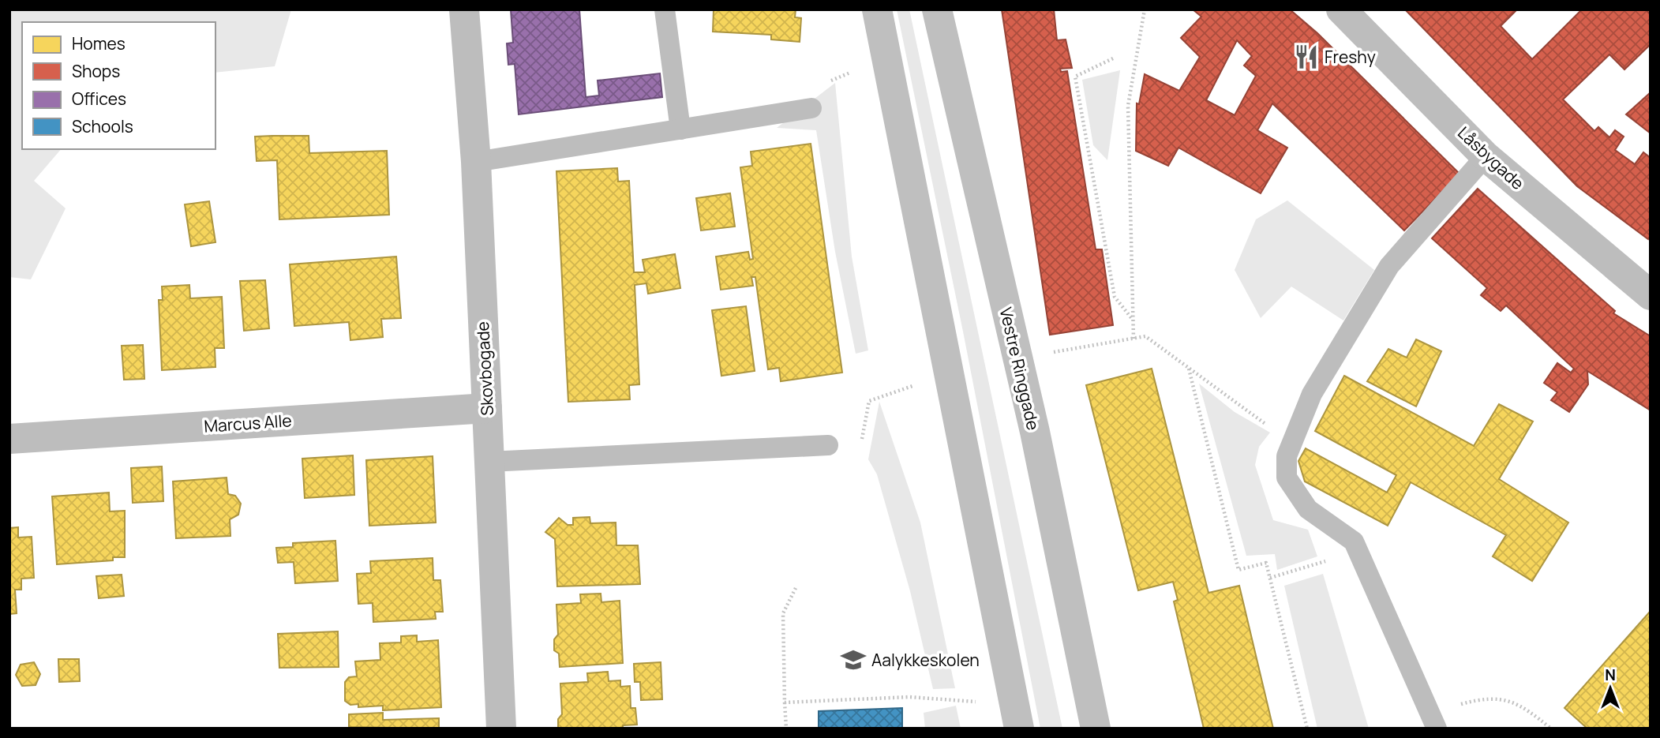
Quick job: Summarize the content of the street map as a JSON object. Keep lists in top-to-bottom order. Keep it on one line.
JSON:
{"streets":{"main road":["Vestre Ringgade"],"street":["Låsbygade","Skovbogade","Marcus Alle"]},"crossings":[["Skovbogade","Marcus Alle"]],"places":{"restaurant":["Freshy"],"school or university":["Aalykkeskolen"]},"legend":["Homes","Shops","Offices","Schools"],"north":"top"}
